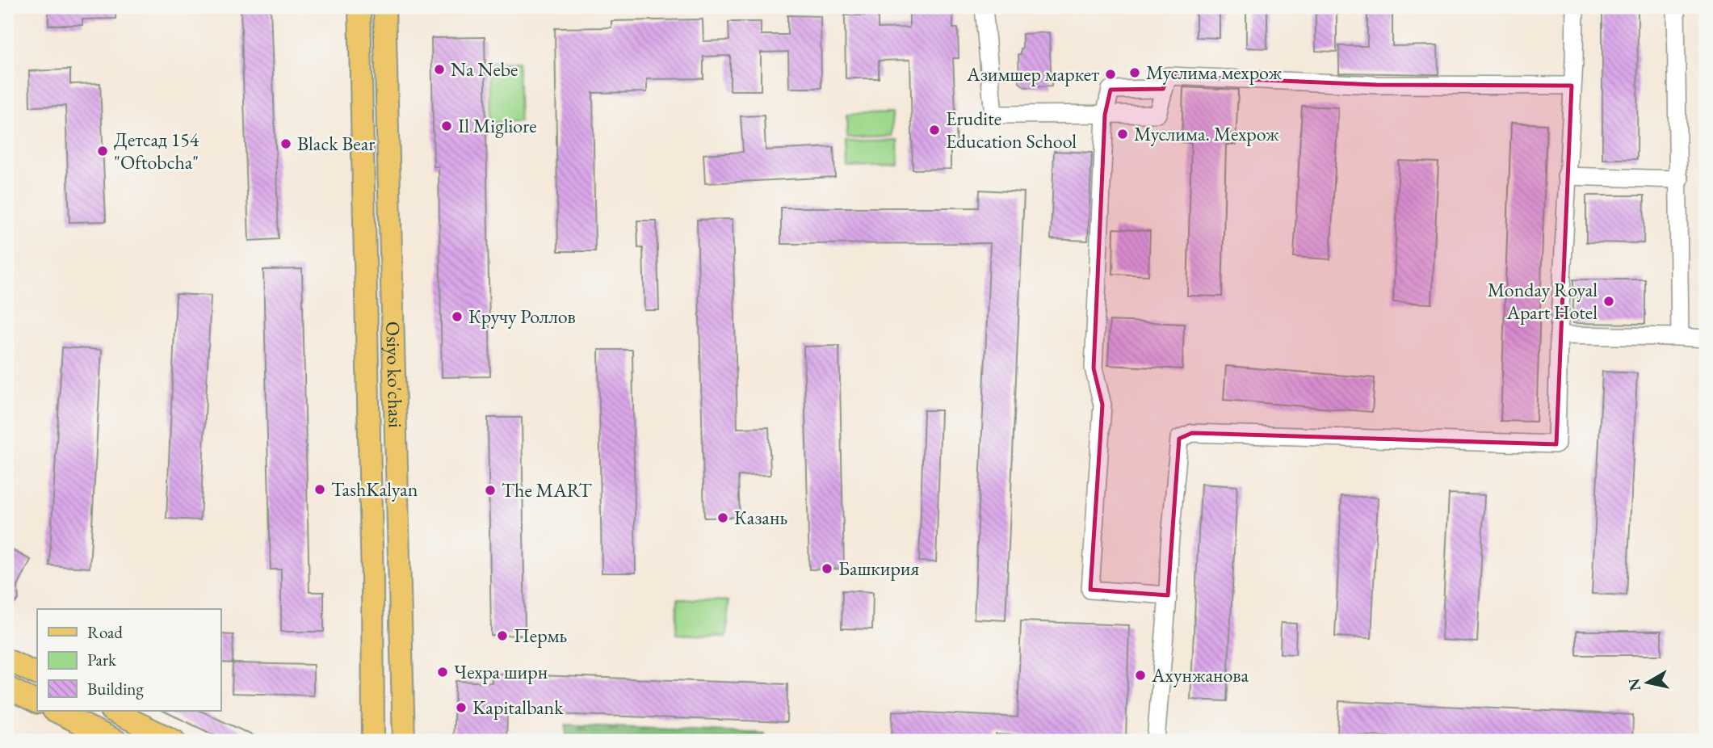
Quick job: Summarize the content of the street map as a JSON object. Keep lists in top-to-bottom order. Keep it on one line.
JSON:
{"streets":{"main road":["Osiyo ko'chasi"]},"places":["Na Nebe","Муслима мехрож","Азимшер маркет","Il Migliore","Erudite Education School","Муслима. Мехрож","Black Bear","Детсад 154 \"Oftobcha\"","Monday Royal Apart Hotel","Кручу Роллов","TashKalyan","The MART","Казань","Башкирия","Пермь","Чехра ширн","Ахунжанова","Kapitalbank"],"legend":["Road","Park","Building"],"north":"left"}
